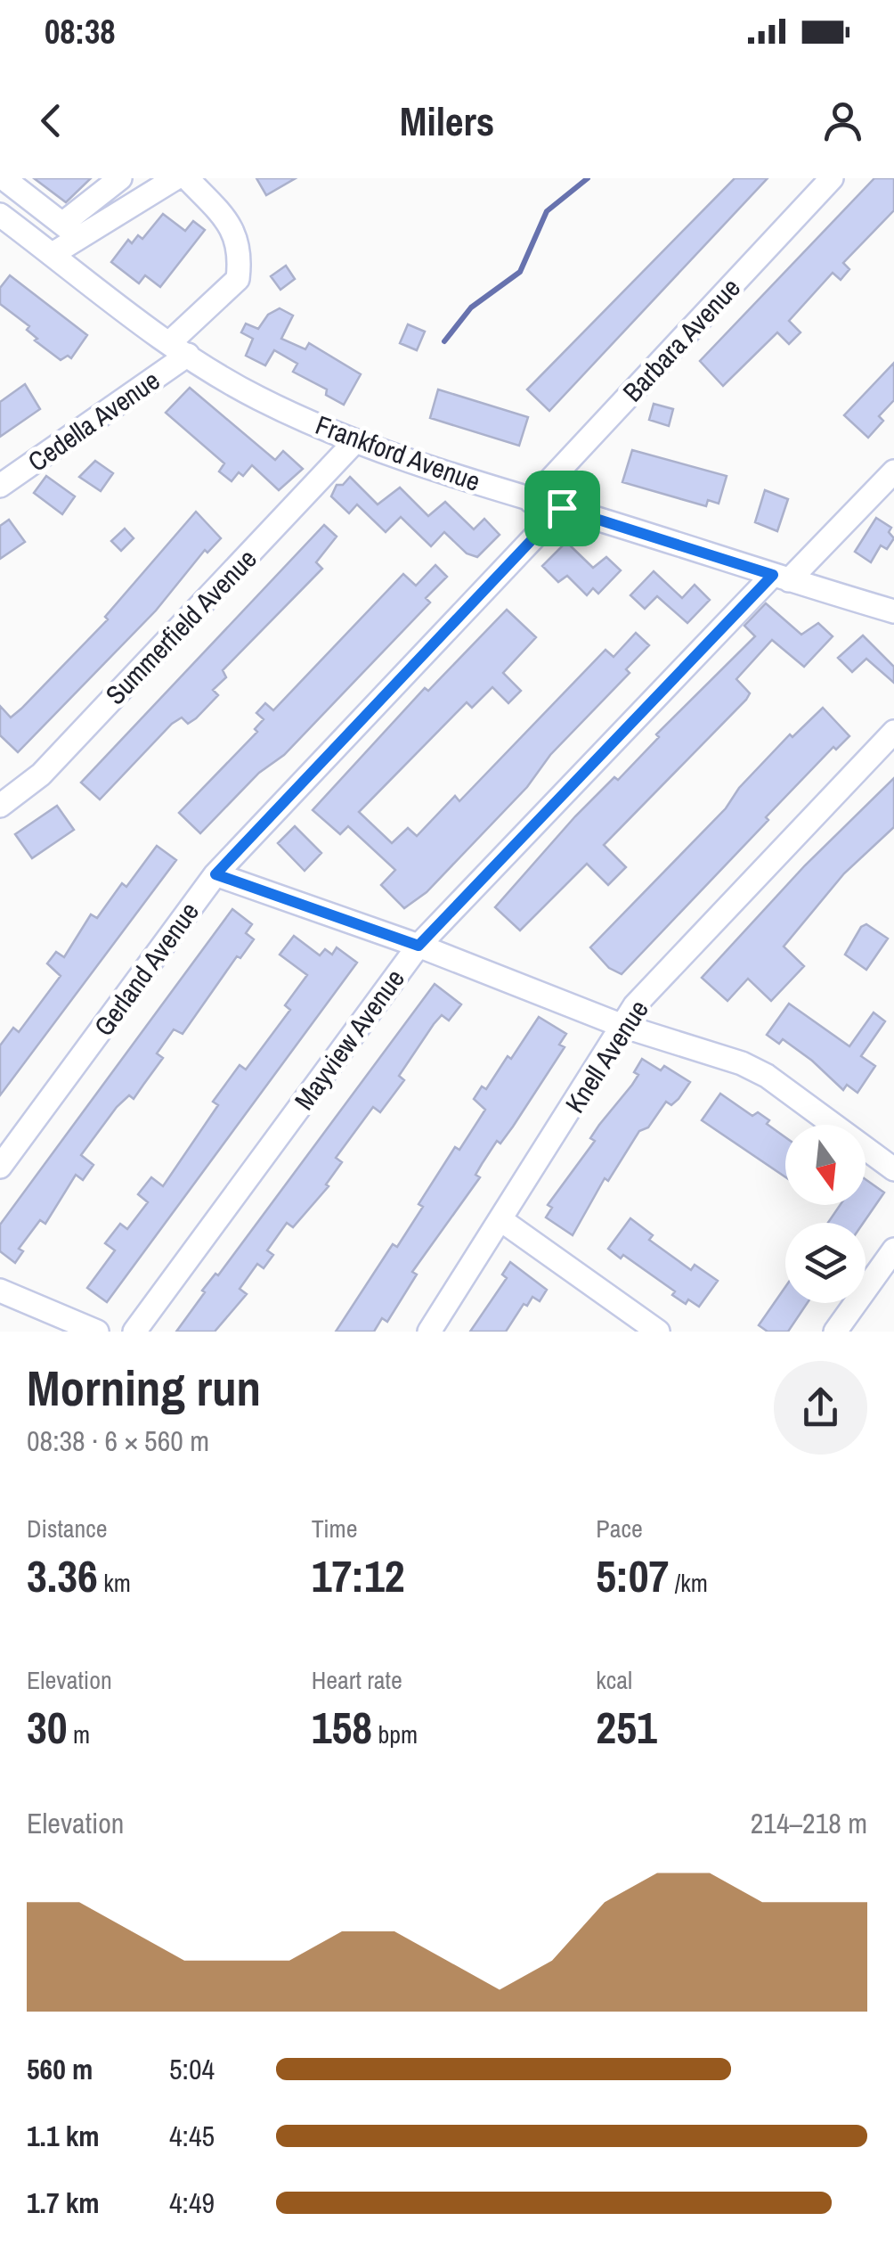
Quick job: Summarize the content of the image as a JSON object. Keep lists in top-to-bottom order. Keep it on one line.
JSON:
{"streets":{"street":["Barbara Avenue","Cedella Avenue","Frankford Avenue","Summerfield Avenue","Gerland Avenue","Mayview Avenue","Knell Avenue"]},"crossings":[["Barbara Avenue","Frankford Avenue"],["Cedella Avenue","Frankford Avenue"],["Frankford Avenue","Summerfield Avenue"],["Frankford Avenue","Gerland Avenue"],["Frankford Avenue","Mayview Avenue"]],"north":"bottom","page":{"status":"08:38","header":"Milers","heading":["Morning run","08:38 · 6 × 560 m"],"stats":[["Distance","3.36 km"],["Time","17:12"],["Pace","5:07 /km"],["Elevation","30 m"],["Heart rate","158 bpm"],["kcal","251"]],"chart":["Elevation","214–218 m"],"list":[{"name":"560 m","note":"5:04"},{"name":"1.1 km","note":"4:45"},{"name":"1.7 km","note":"4:49"}]}}
